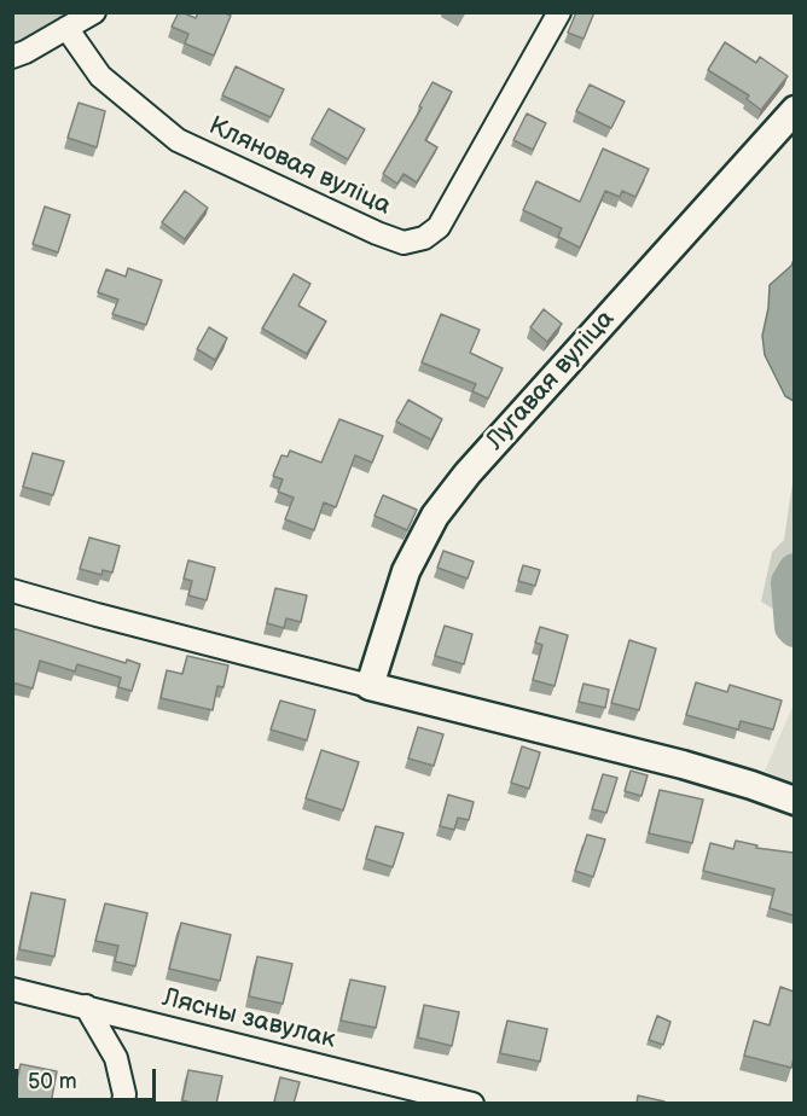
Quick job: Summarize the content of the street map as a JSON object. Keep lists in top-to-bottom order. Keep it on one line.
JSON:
{"streets":{"street":["Кляновая вуліца","Лугавая вуліца","Лясны завулак"]},"scale_bar":"50 m"}
